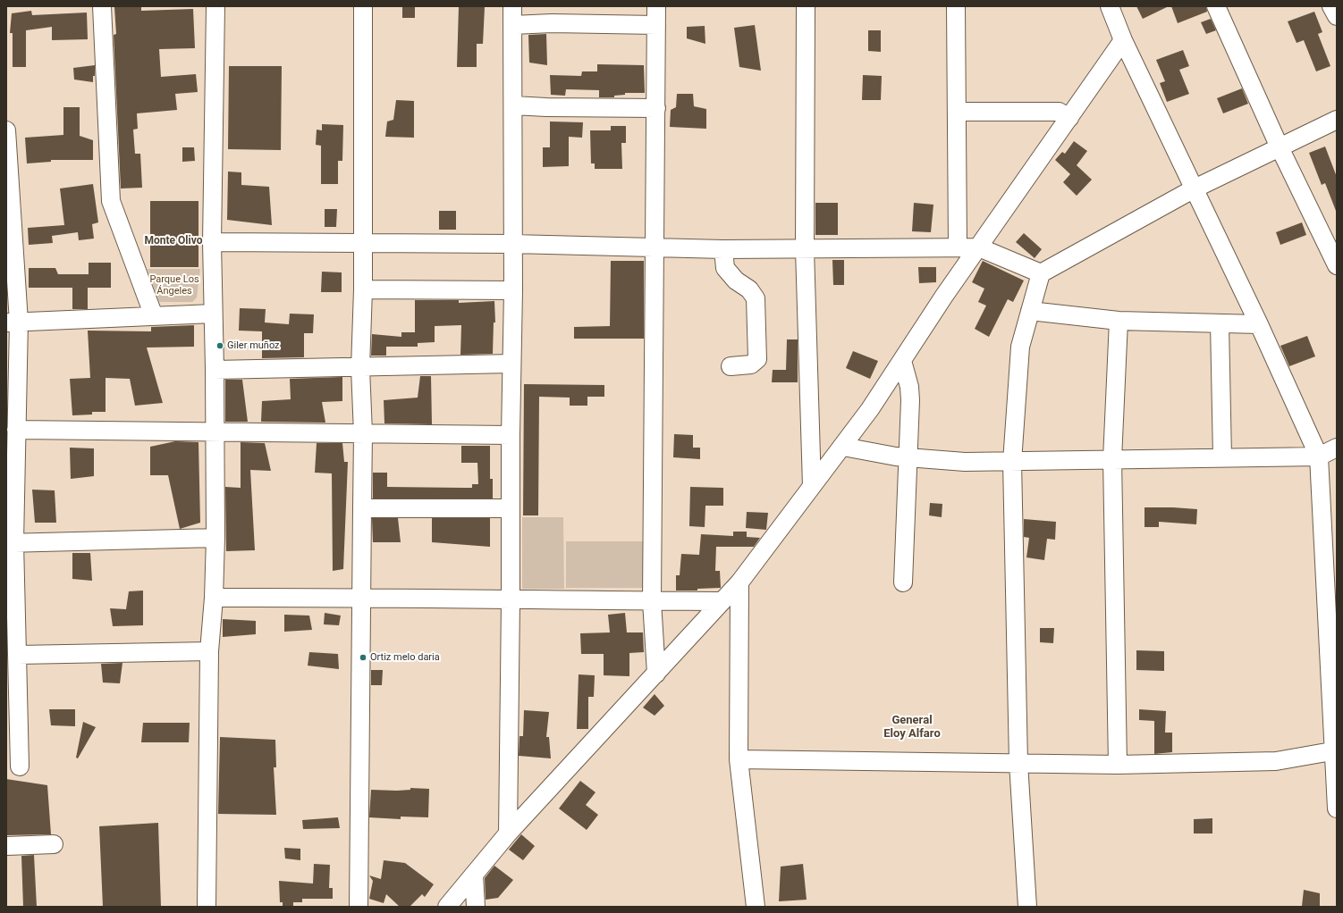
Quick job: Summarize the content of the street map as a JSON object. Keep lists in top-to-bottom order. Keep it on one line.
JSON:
{"districts":["Monte Olivo","General Eloy Alfaro"],"parks":["Parque Los Ángeles"],"places":["Giler muñoz","Ortiz melo daria"]}
